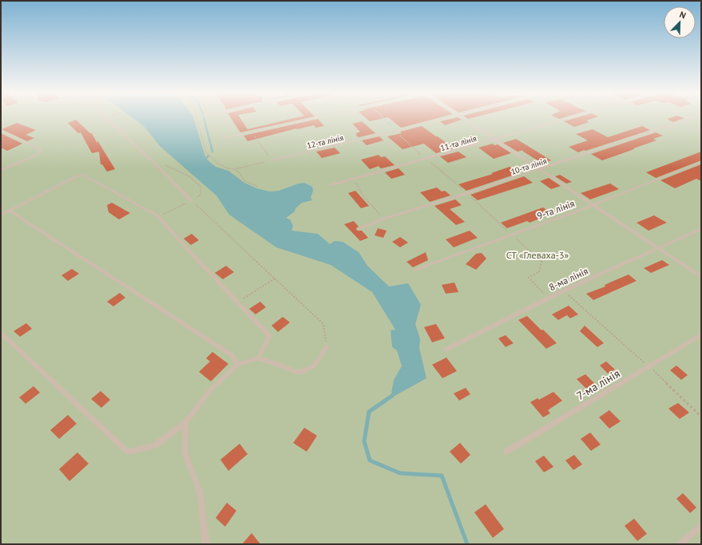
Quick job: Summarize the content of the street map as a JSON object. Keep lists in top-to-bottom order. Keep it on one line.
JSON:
{"streets":{"lane":["12-та лінія","11-та лінія","10-та лінія","9-та лінія","8-ма лінія","7-ма лінія"]},"parks":["СТ «Глеваха-3»"],"north":"top right"}
